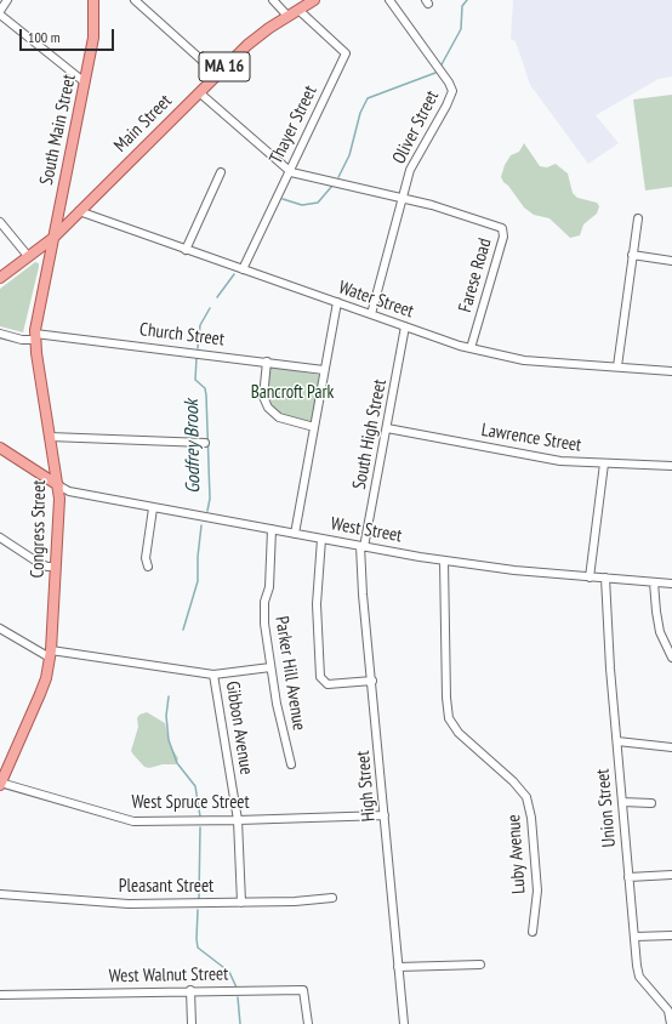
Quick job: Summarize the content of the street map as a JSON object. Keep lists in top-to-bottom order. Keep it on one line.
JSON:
{"streets":{"main road":["MA 16","Main Street","South Main Street","Congress Street"],"street":["Thayer Street","Oliver Street","Farese Road","Water Street","Church Street","South High Street","Lawrence Street","West Street","Parker Hill Avenue","Gibbon Avenue","High Street","West Spruce Street","Union Street","Luby Avenue","Pleasant Street","West Walnut Street"]},"crossings":[["Main Street","Thayer Street"],["Main Street","South Main Street"],["Main Street","Water Street"],["Main Street","Congress Street"],["Thayer Street","Water Street"],["Oliver Street","Farese Road"],["Oliver Street","Water Street"],["South Main Street","Congress Street"],["Farese Road","Water Street"],["Water Street","South High Street"],["Church Street","Congress Street"],["South High Street","Lawrence Street"],["South High Street","West Street"],["South High Street","High Street"],["Congress Street","West Street"],["Congress Street","West Spruce Street"],["West Street","Parker Hill Avenue"],["West Street","High Street"],["West Street","Union Street"],["West Street","Luby Avenue"],["Gibbon Avenue","West Spruce Street"],["Gibbon Avenue","Pleasant Street"],["High Street","West Spruce Street"]],"water":["Godfrey Brook"],"parks":["Bancroft Park"],"scale_bar":"100 m"}
